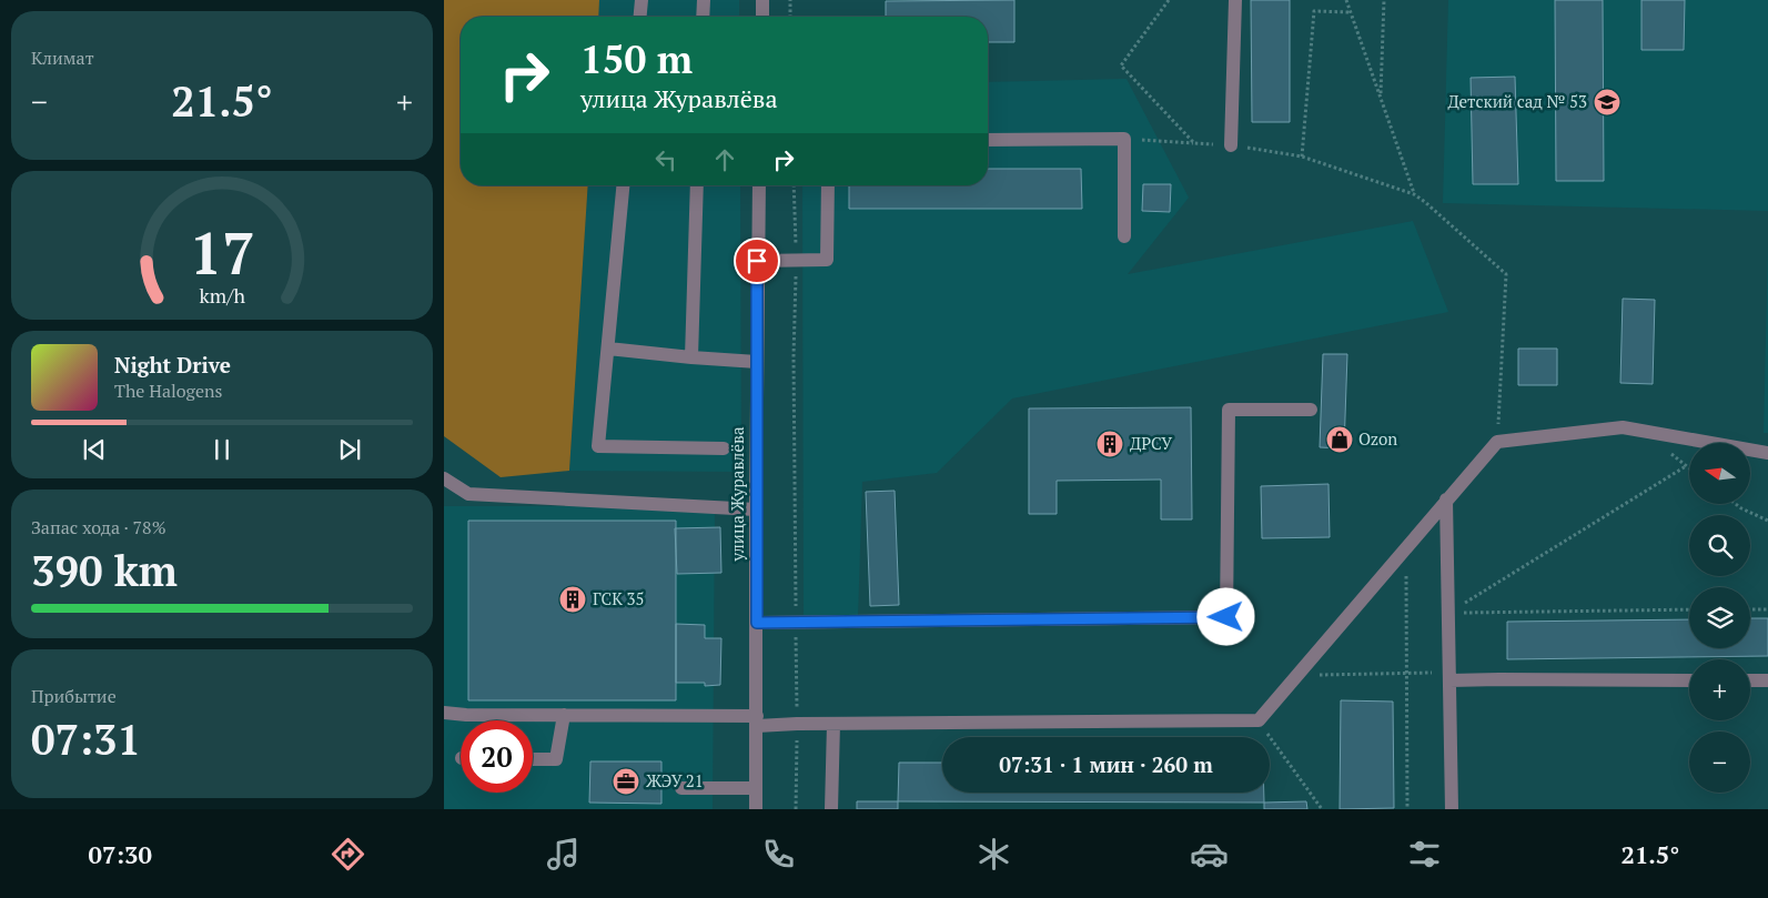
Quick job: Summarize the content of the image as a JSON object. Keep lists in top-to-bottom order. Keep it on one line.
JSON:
{"streets":{"street":["улица Журавлёва"]},"places":{"school or university":["Детский сад № 53"],"shop":["Ozon"],"building":["ДРСУ","ГСК 35"],"office":["ЖЭУ 21"]},"north":"left","page":{"tile":["Климат",["Запас хода · 78%","390 km"],["Прибытие","07:31"]],"turn":["150 m","улица Журавлёва"],"heat":["−","21.5°","+"],"song":["Night Drive","The Halogens"],"map_buttons":["+","−"],"limit":"20","trip":"07:31 · 1 мин · 260 m","tabs":["07:30","21.5°"],"gauge":["17","km/h"]}}
